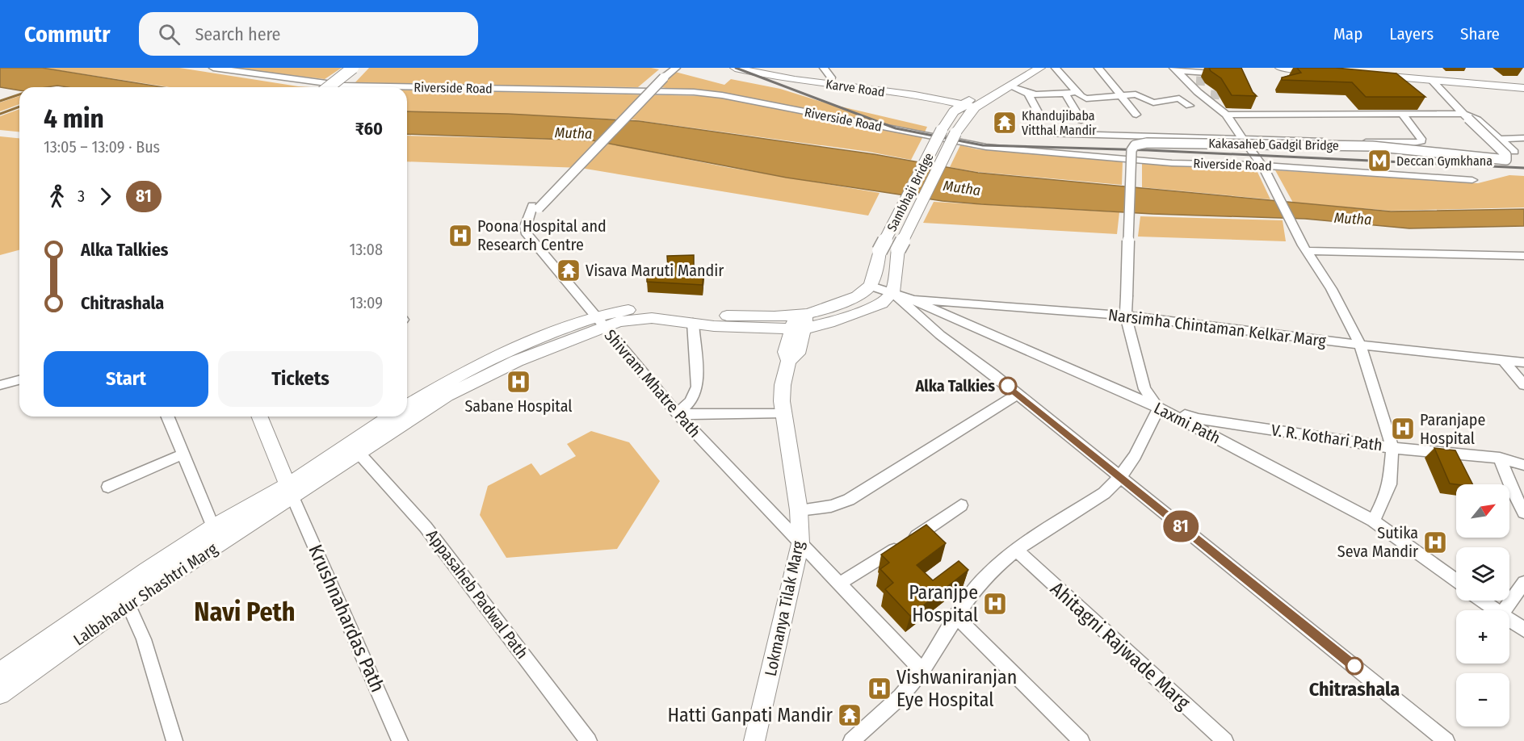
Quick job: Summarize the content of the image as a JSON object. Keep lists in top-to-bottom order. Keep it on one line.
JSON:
{"streets":{"main road":["Karve Road","Sambhaji Bridge","Lalbahadur Shashtri Marg","Lokmanya Tilak Marg"],"street":["Riverside Road","Kakasaheb Gadgil Bridge","Narsimha Chintaman Kelkar Marg","Shivram Mhatre Path","Laxmi Path","V. R. Kothari Path","Appasaheb Padwal Path","Krushnahardas Path","Ahitagni Rajwade Marg"]},"crossings":[["Karve Road","Sambhaji Bridge"],["Kakasaheb Gadgil Bridge","Narsimha Chintaman Kelkar Marg"],["Sambhaji Bridge","Laxmi Path"],["Sambhaji Bridge","Lalbahadur Shashtri Marg"],["Narsimha Chintaman Kelkar Marg","Laxmi Path"],["Shivram Mhatre Path","Lalbahadur Shashtri Marg"],["Shivram Mhatre Path","Lokmanya Tilak Marg"],["Laxmi Path","V. R. Kothari Path"],["Laxmi Path","Lalbahadur Shashtri Marg"],["Lalbahadur Shashtri Marg","Appasaheb Padwal Path"],["Lalbahadur Shashtri Marg","Lokmanya Tilak Marg"],["Lalbahadur Shashtri Marg","Krushnahardas Path"]],"districts":["Navi Peth"],"water":["Mutha"],"places":{"temple":["Khandujibaba Vitthal Mandir","Visava Maruti Mandir","Hatti Ganpati Mandir"],"metro station":["Deccan Gymkhana"],"hospital":["Poona Hospital and Research Centre","Sabane Hospital","Paranjape Hospital","Sutika Seva Mandir","Paranjpe Hospital","Vishwaniranjan Eye Hospital"],"other":["Alka Talkies","Chitrashala"]},"lines":["bus line 81"],"north":"top right","page":{"header":"Commutr","search":"Search here","nav":["Map","Layers","Share"],"on_map":"81","heading":["4 min","13:05 – 13:09 · Bus","₹60"],"legs":["3","81"],"list":[{"name":"Alka Talkies","value":"13:08"},{"name":"Chitrashala","value":"13:09"}],"buttons":["Start","Tickets"],"map_buttons":["+","−"]}}
